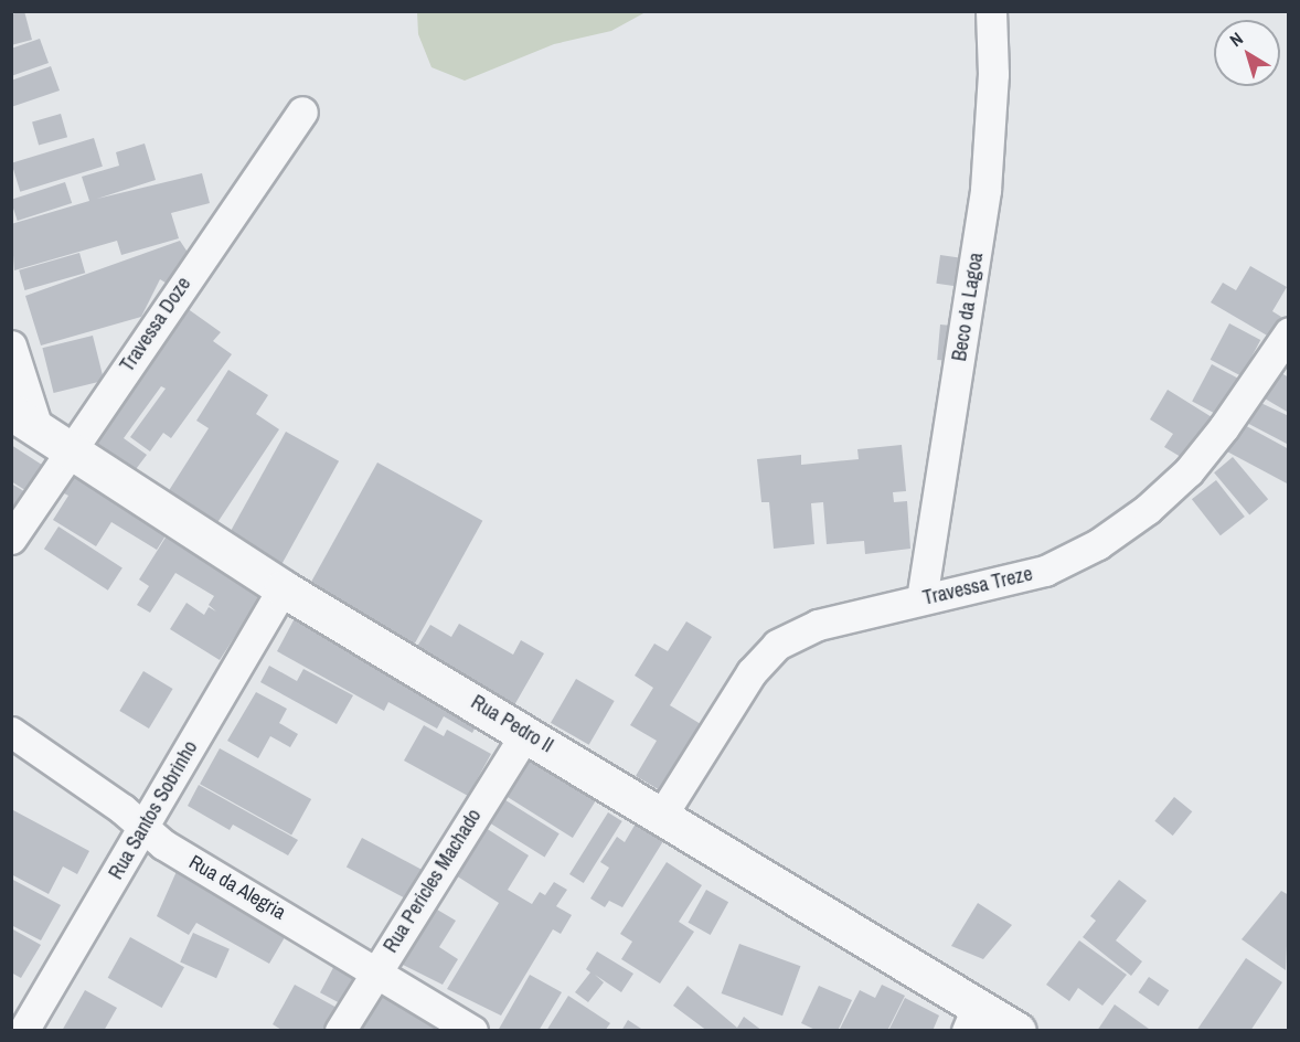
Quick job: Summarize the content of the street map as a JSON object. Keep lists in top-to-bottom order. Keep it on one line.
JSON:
{"streets":{"street":["Beco da Lagoa","Travessa Doze","Travessa Treze","Rua Pedro II","Rua Santos Sobrinho","Rua Pericles Machado","Rua da Alegria"]},"crossings":[["Beco da Lagoa","Travessa Treze"],["Travessa Doze","Rua Pedro II"],["Travessa Treze","Rua Pedro II"],["Rua Pedro II","Rua Santos Sobrinho"],["Rua Pedro II","Rua Pericles Machado"],["Rua Santos Sobrinho","Rua da Alegria"],["Rua Pericles Machado","Rua da Alegria"]],"north":"top left"}
